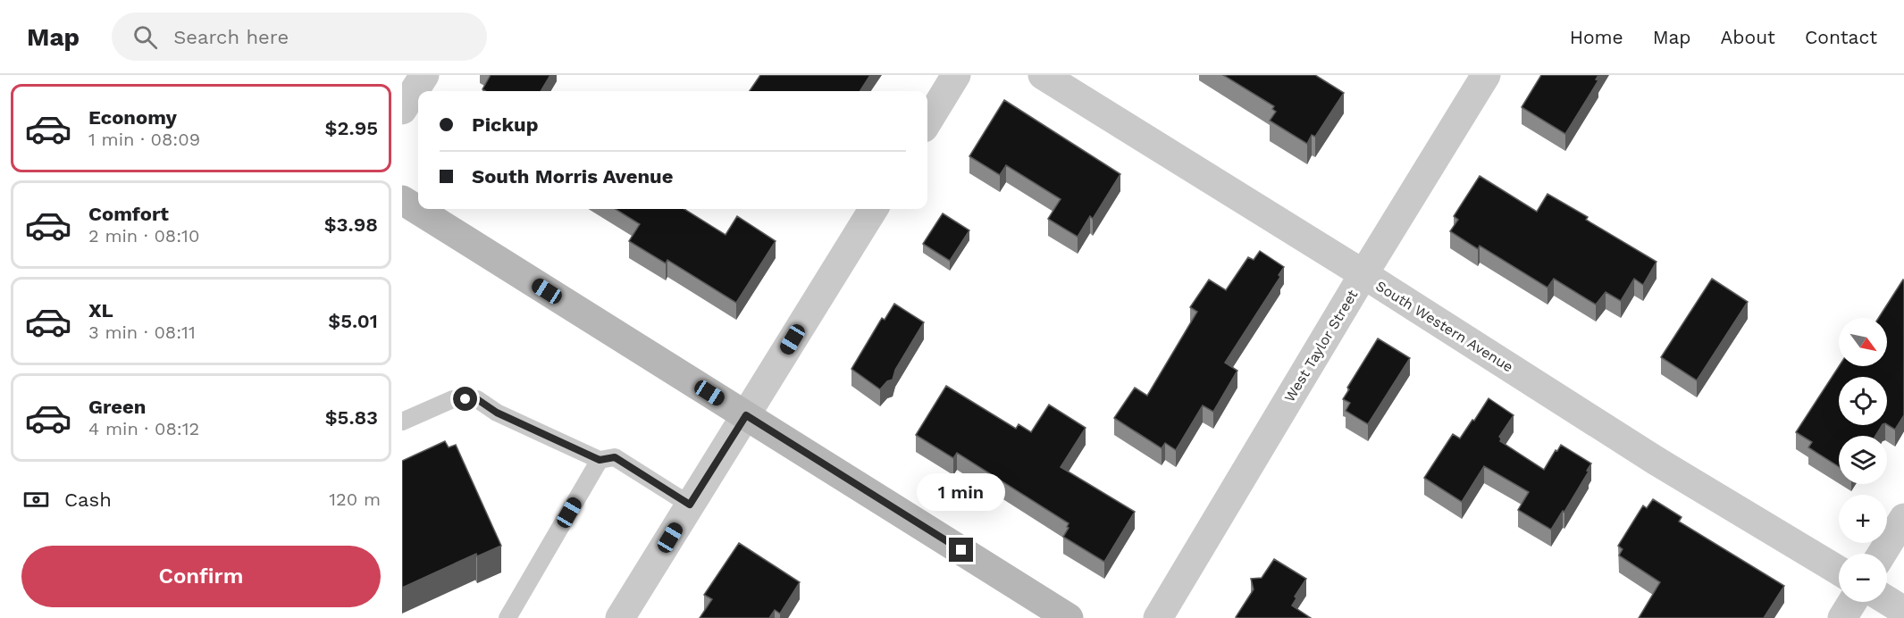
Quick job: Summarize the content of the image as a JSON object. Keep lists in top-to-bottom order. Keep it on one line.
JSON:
{"streets":{"street":["South Western Avenue","West Taylor Street"]},"crossings":[["South Western Avenue","West Taylor Street"]],"north":"bottom right","page":{"header":"Map","search":"Search here","nav":["Home","Map","About","Contact"],"list":[{"name":"Economy","note":"1 min · 08:09","value":"$2.95"},{"name":"Comfort","note":"2 min · 08:10","value":"$3.98"},{"name":"XL","note":"3 min · 08:11","value":"$5.01"},{"name":"Green","note":"4 min · 08:12","value":"$5.83"}],"banner":["Pickup","South Morris Avenue"],"map_buttons":["+","−"],"pay":["Cash","120 m"],"bubble":"1 min","buttons":"Confirm"}}
